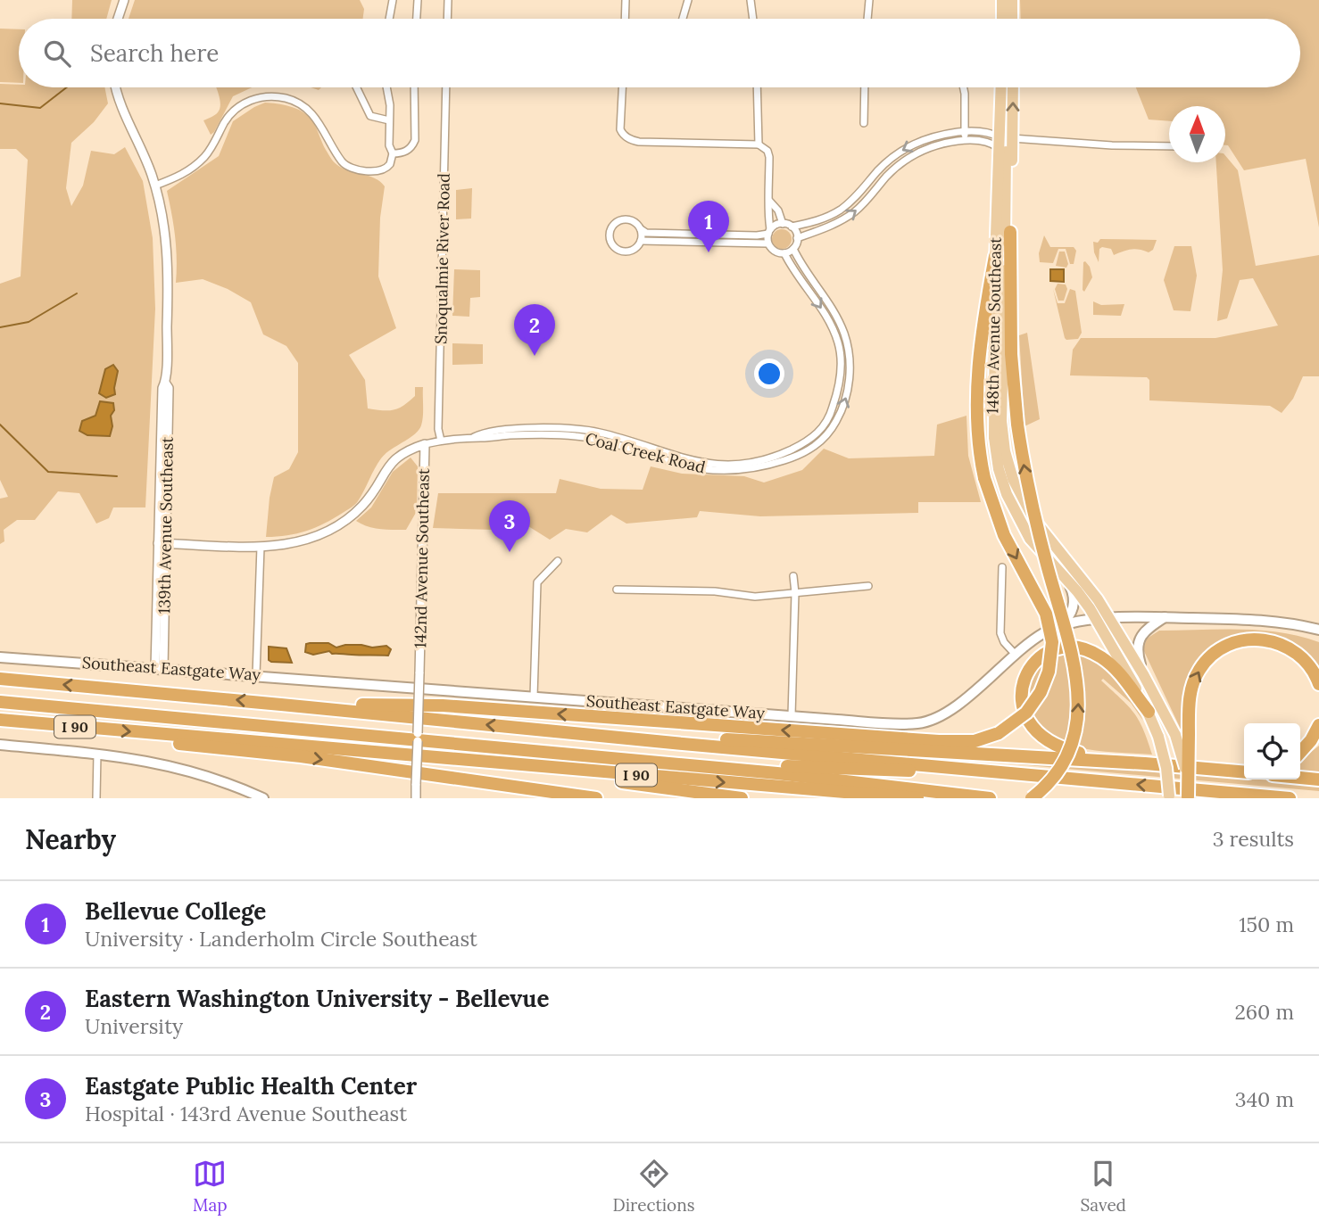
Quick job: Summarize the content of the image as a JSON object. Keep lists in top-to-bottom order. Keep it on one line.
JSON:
{"streets":{"highway":["I 90"],"main road":["148th Avenue Southeast","Southeast Eastgate Way"],"street":["Snoqualmie River Road","Coal Creek Road","139th Avenue Southeast","142nd Avenue Southeast"]},"crossings":[["Snoqualmie River Road","Coal Creek Road"],["148th Avenue Southeast","Southeast Eastgate Way"],["Coal Creek Road","142nd Avenue Southeast"],["139th Avenue Southeast","Southeast Eastgate Way"]],"north":"top","page":{"search":"Search here","pins":["1","2","3"],"heading":["Nearby","3 results"],"list":[{"mark":"1","name":"Bellevue College","note":"University · Landerholm Circle Southeast","value":"150 m"},{"mark":"2","name":"Eastern Washington University - Bellevue","note":"University","value":"260 m"},{"mark":"3","name":"Eastgate Public Health Center","note":"Hospital · 143rd Avenue Southeast","value":"340 m"}],"nav":["Map","Directions","Saved"]}}
